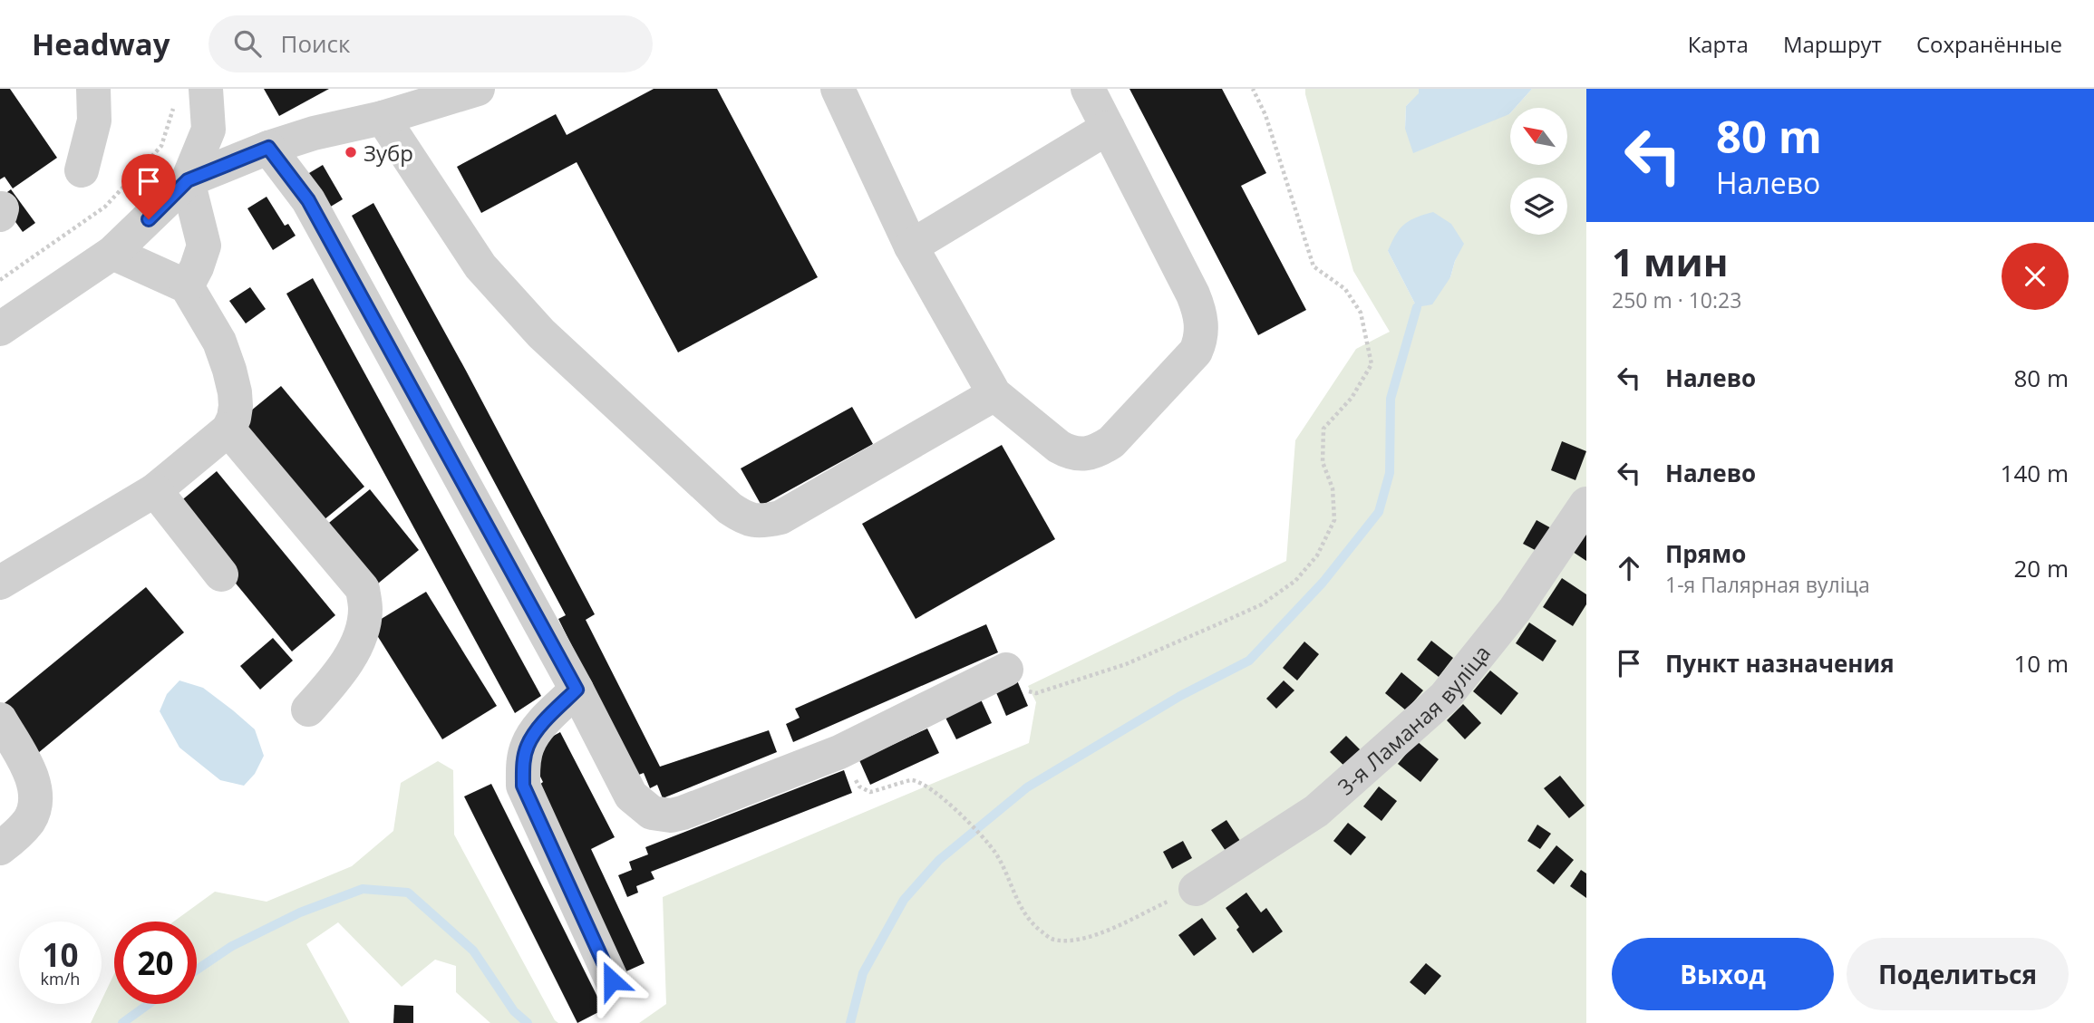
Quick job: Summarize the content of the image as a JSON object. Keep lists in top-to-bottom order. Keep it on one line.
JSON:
{"streets":{"street":["3-я Ламаная вуліца"]},"places":["Зубр"],"north":"top left","page":{"header":"Headway","search":"Поиск","nav":["Карта","Маршрут","Сохранённые"],"turn":["80 m","Налево"],"heading":["1 мин","250 m · 10:23"],"list":[{"name":"Налево","value":"80 m"},{"name":"Налево","value":"140 m"},{"name":"Прямо","note":"1-я Палярная вуліца","value":"20 m"},{"name":"Пункт назначения","value":"10 m"}],"speed":"10 km/h","limit":"20","buttons":["Выход","Поделиться"]}}
